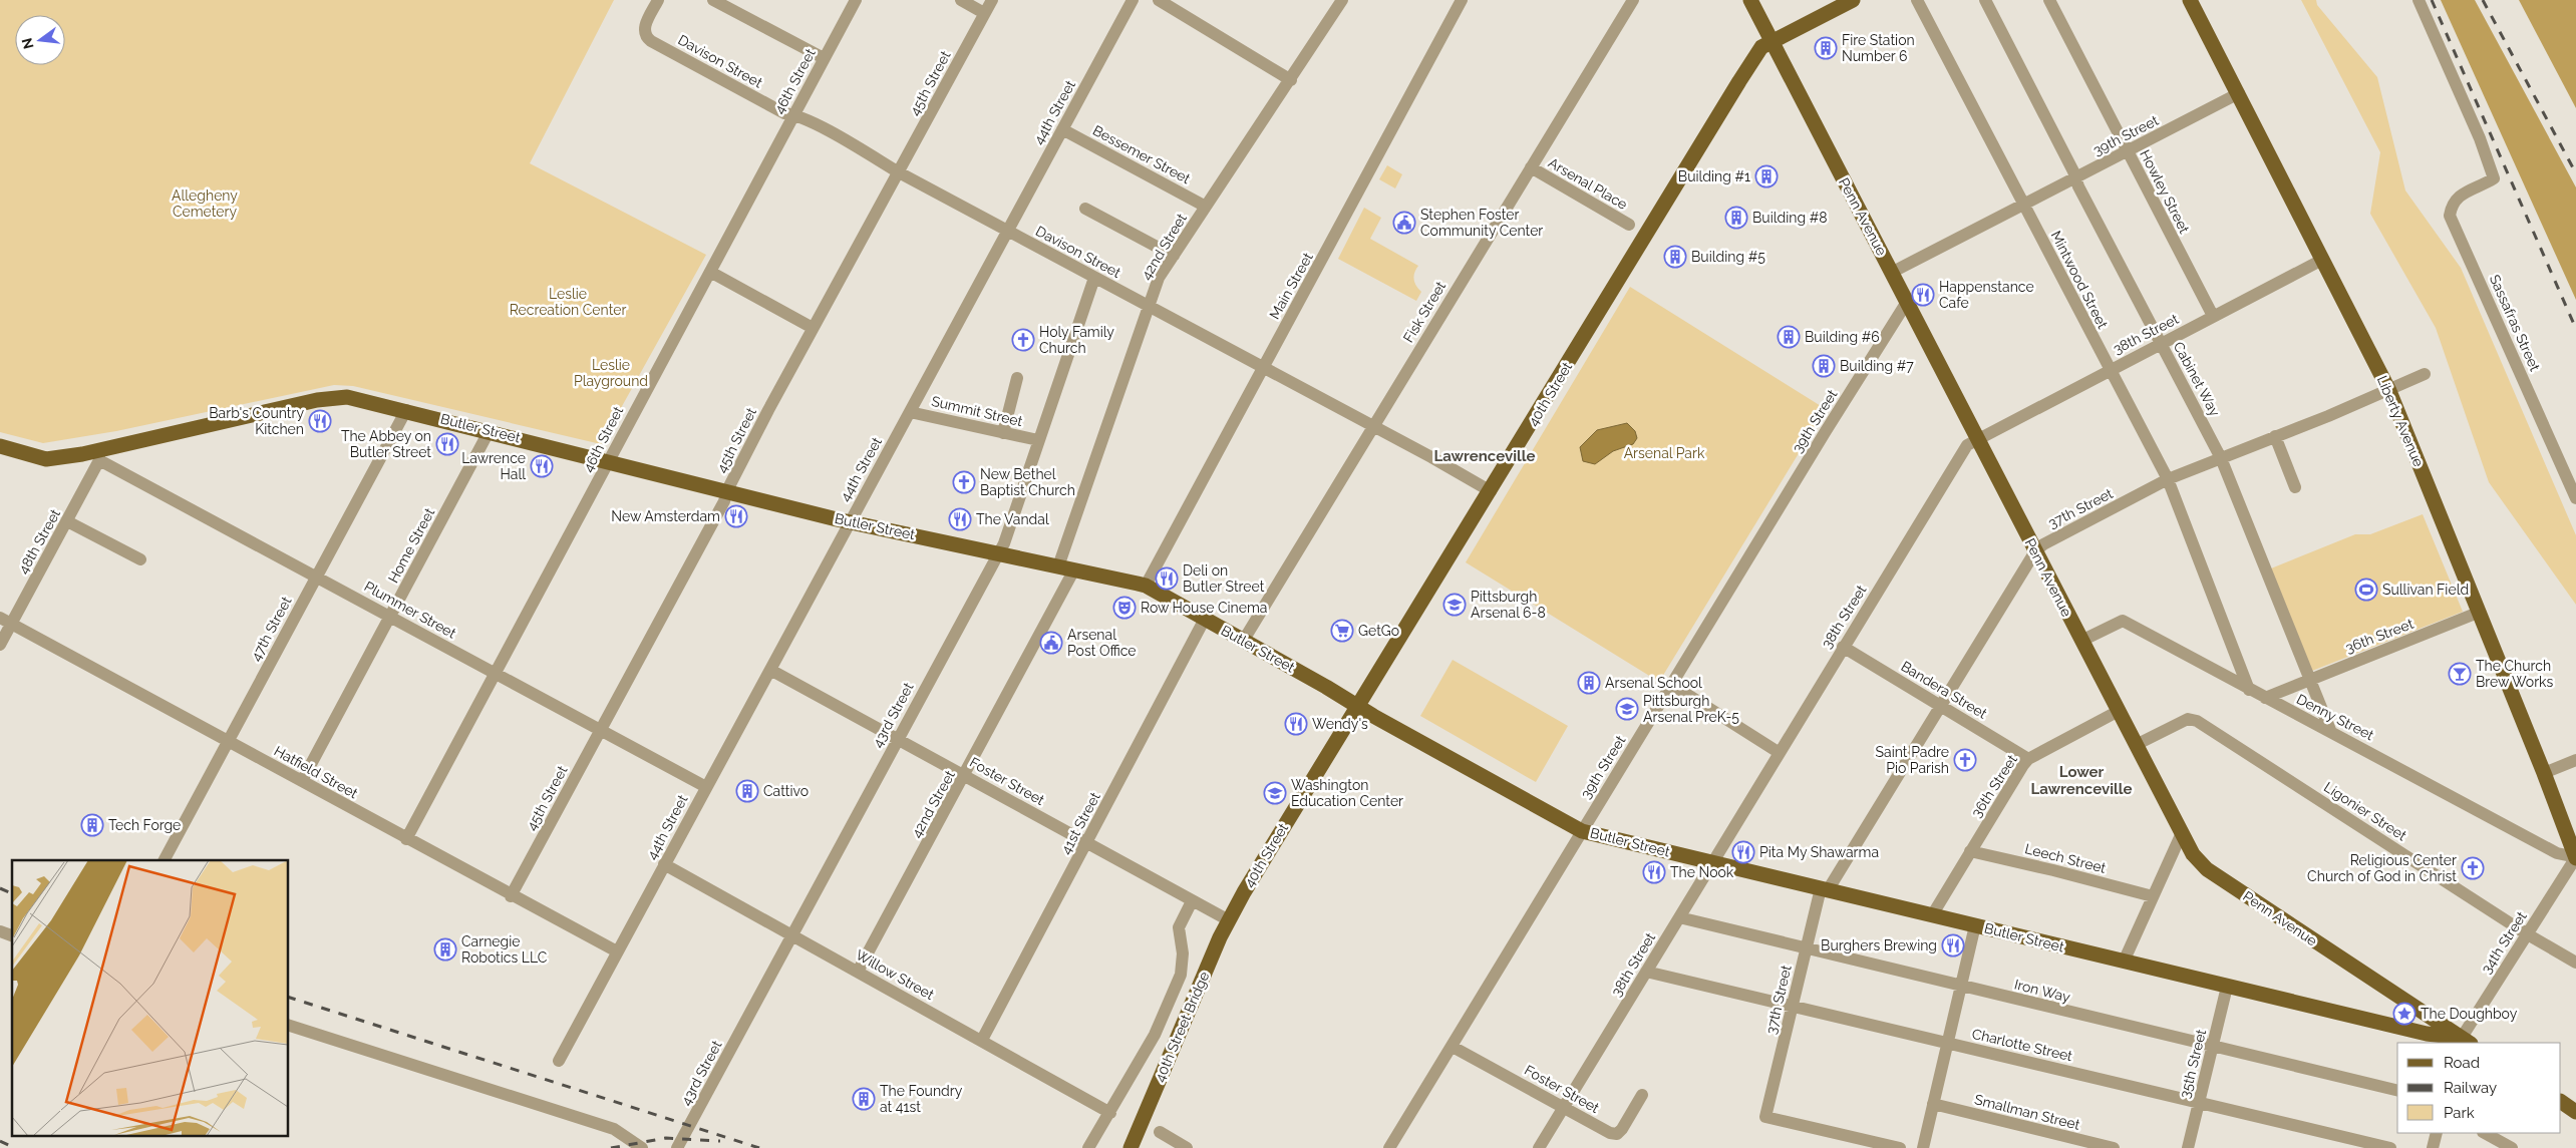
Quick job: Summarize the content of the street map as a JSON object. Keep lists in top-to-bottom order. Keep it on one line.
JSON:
{"streets":{"main road":["Penn Avenue","40th Street","Liberty Avenue","Butler Street","40th Street Bridge"],"street":["Davison Street","46th Street","45th Street","44th Street","39th Street","Bessemer Street","Arsenal Place","Howley Street","42nd Street","Mintwood Street","Main Street","Fisk Street","Sassafras Street","38th Street","Cabinet Way","Summit Street","37th Street","48th Street","Home Street","Plummer Street","47th Street","36th Street","Bandera Street","43rd Street","Denny Street","Hatfield Street","Foster Street","Ligonier Street","41st Street","Leech Street","34th Street","Willow Street","Iron Way","Charlotte Street","35th Street","Smallman Street"]},"crossings":[["Davison Street","46th Street"],["Davison Street","45th Street"],["Davison Street","44th Street"],["Davison Street","42nd Street"],["Davison Street","Main Street"],["Davison Street","Fisk Street"],["Davison Street","40th Street"],["Davison Street","43rd Street"],["46th Street","Butler Street"],["46th Street","Plummer Street"],["46th Street","Hatfield Street"],["45th Street","Butler Street"],["45th Street","Plummer Street"],["45th Street","Hatfield Street"],["44th Street","Bessemer Street"],["44th Street","Summit Street"],["44th Street","Butler Street"],["44th Street","Plummer Street"],["44th Street","Hatfield Street"],["44th Street","Foster Street"],["44th Street","Willow Street"],["39th Street","Howley Street"],["39th Street","Penn Avenue"],["39th Street","Mintwood Street"],["39th Street","Cabinet Way"],["39th Street","Liberty Avenue"],["39th Street","Butler Street"],["39th Street","Foster Street"],["Bessemer Street","42nd Street"],["Arsenal Place","Fisk Street"],["Howley Street","38th Street"],["Penn Avenue","38th Street"],["Penn Avenue","40th Street"],["Penn Avenue","Butler Street"],["Penn Avenue","37th Street"],["Penn Avenue","36th Street"],["Penn Avenue","Denny Street"],["Penn Avenue","Ligonier Street"],["Penn Avenue","34th Street"],["42nd Street","Butler Street"],["42nd Street","Foster Street"],["42nd Street","Willow Street"],["Mintwood Street","38th Street"],["Mintwood Street","37th Street"],["Mintwood Street","Denny Street"],["Main Street","Butler Street"],["Fisk Street","Butler Street"],["38th Street","Cabinet Way"],["38th Street","Liberty Avenue"],["38th Street","Butler Street"],["38th Street","Bandera Street"],["38th Street","Foster Street"],["38th Street","Iron Way"],["38th Street","Charlotte Street"],["Cabinet Way","37th Street"],["Cabinet Way","36th Street"],["Cabinet Way","Denny Street"],["40th Street","Butler Street"],["40th Street","40th Street Bridge"],["Summit Street","43rd Street"],["Liberty Avenue","37th Street"],["Liberty Avenue","36th Street"],["Liberty Avenue","Denny Street"],["Liberty Avenue","34th Street"],["Butler Street","37th Street"],["Butler Street","48th Street"],["Butler Street","Home Street"],["Butler Street","Plummer Street"],["Butler Street","47th Street"],["Butler Street","36th Street"],["Butler Street","43rd Street"],["Butler Street","41st Street"],["Butler Street","34th Street"],["Butler Street","35th Street"],["37th Street","Bandera Street"],["37th Street","Iron Way"],["37th Street","Charlotte Street"],["48th Street","Plummer Street"],["48th Street","Hatfield Street"],["Home Street","Plummer Street"],["Home Street","Hatfield Street"],["Plummer Street","47th Street"],["47th Street","Hatfield Street"],["36th Street","Bandera Street"],["36th Street","Denny Street"],["36th Street","Leech Street"],["43rd Street","Foster Street"],["43rd Street","Willow Street"],["Denny Street","34th Street"],["Foster Street","41st Street"],["Foster Street","40th Street Bridge"],["Ligonier Street","34th Street"],["41st Street","Willow Street"],["Iron Way","35th Street"],["Charlotte Street","35th Street"]],"districts":["Lawrenceville","Lower Lawrenceville"],"parks":["Allegheny Cemetery","Leslie Recreation Center","Leslie Playground","Arsenal Park"],"places":{"building":["Fire Station Number 6","Building #1","Building #8","Building #5","Building #6","Building #7","Arsenal School","Cattivo","Tech Forge","Carnegie Robotics LLC","The Foundry at 41st"],"public building":["Stephen Foster Community Center","Arsenal Post Office"],"restaurant":["Happenstance Cafe","Barb's Country Kitchen","The Abbey on Butler Street","Lawrence Hall","New Amsterdam","The Vandal","Deli on Butler Street","Wendy's","Pita My Shawarma","The Nook","Burghers Brewing"],"church":["Holy Family Church","New Bethel Baptist Church","Saint Padre Pio Parish","Religious Center Church of God in Christ"],"sports":["Sullivan Field"],"school or university":["Pittsburgh Arsenal 6-8","Pittsburgh Arsenal PreK-5","Washington Education Center"],"theatre":["Row House Cinema"],"supermarket":["GetGo"],"bar":["The Church Brew Works"],"place":["The Doughboy"]},"legend":["Road","Railway","Park"],"north":"left"}
